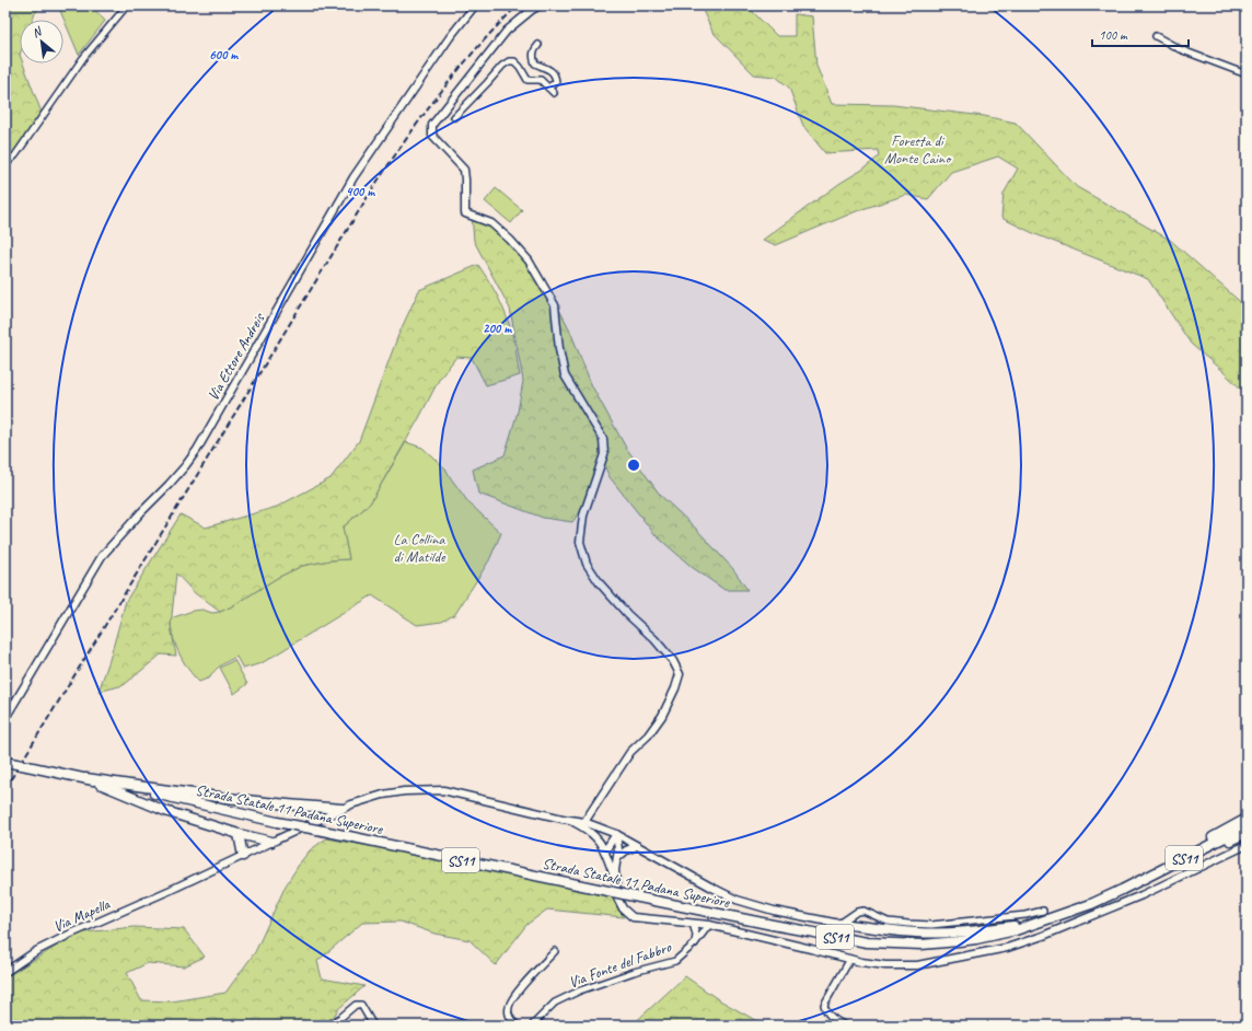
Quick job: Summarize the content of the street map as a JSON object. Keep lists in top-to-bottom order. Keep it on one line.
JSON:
{"streets":{"highway":["Strada Statale 11 Padana Superiore","SS11"],"street":["Via Ettore Andreis","Via Mapella","Via Fonte del Fabbro"]},"parks":["Foresta di Monte Caino","La Collina di Matilde"],"scale_bar":"100 m","north":"top left","rings":["600 m","400 m","200 m"]}
